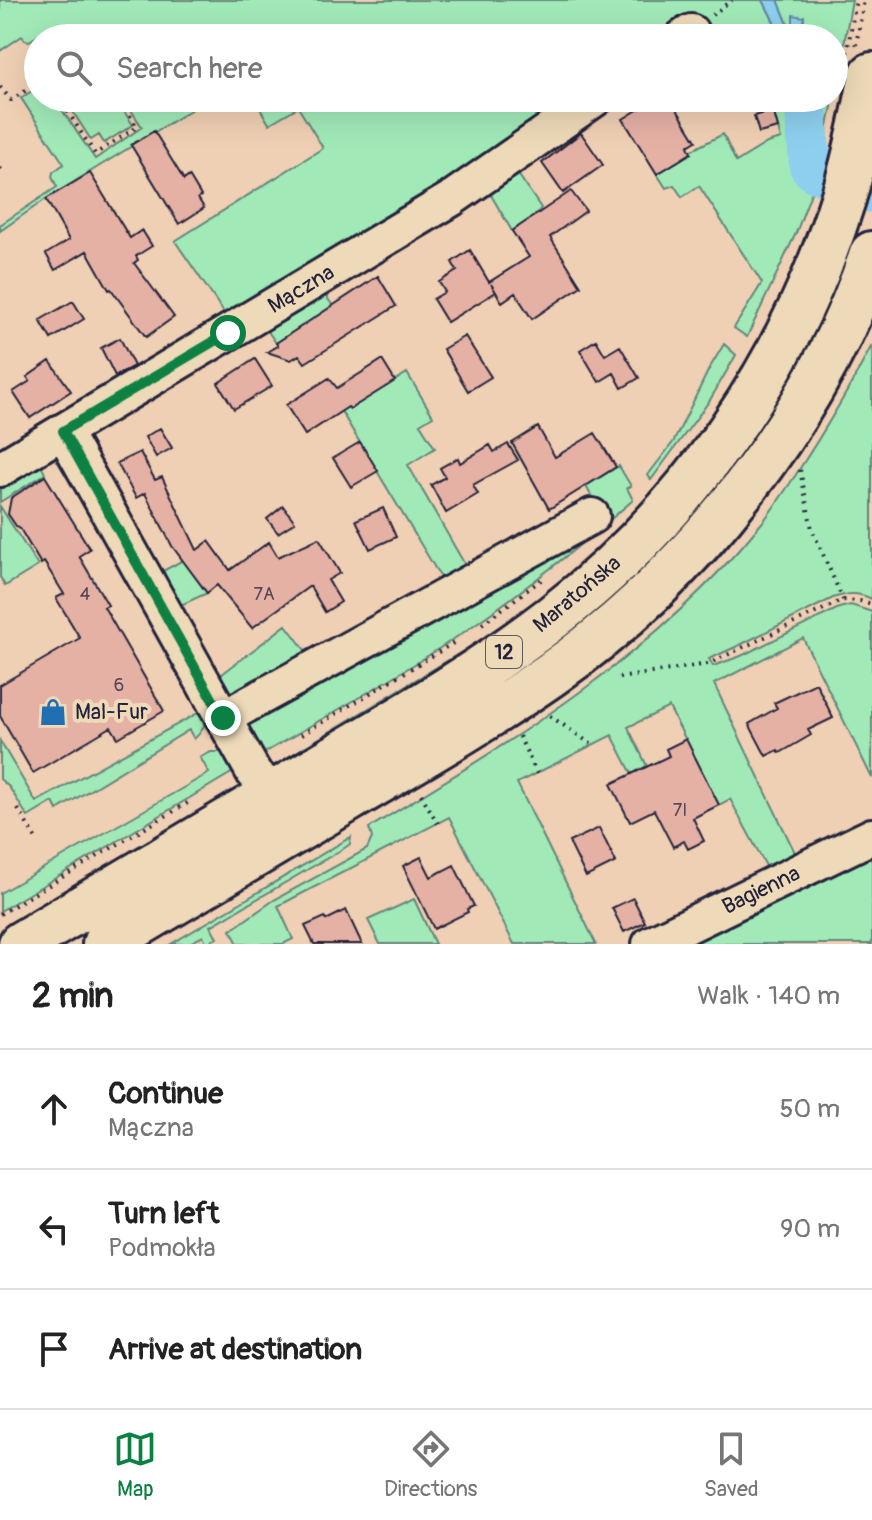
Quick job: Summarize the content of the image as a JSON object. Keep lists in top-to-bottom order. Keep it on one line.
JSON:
{"streets":{"main road":["Maratońska","12"],"street":["Mączna","Bagienna"]},"places":{"shop":["Mal-Fur"]},"house_numbers":["4","7A","6","7I"],"page":{"search":"Search here","heading":["2 min","Walk · 140 m"],"list":[["Continue","Mączna","50 m"],["Turn left","Podmokła","90 m"],"Arrive at destination"],"nav":["Map","Directions","Saved"]}}
